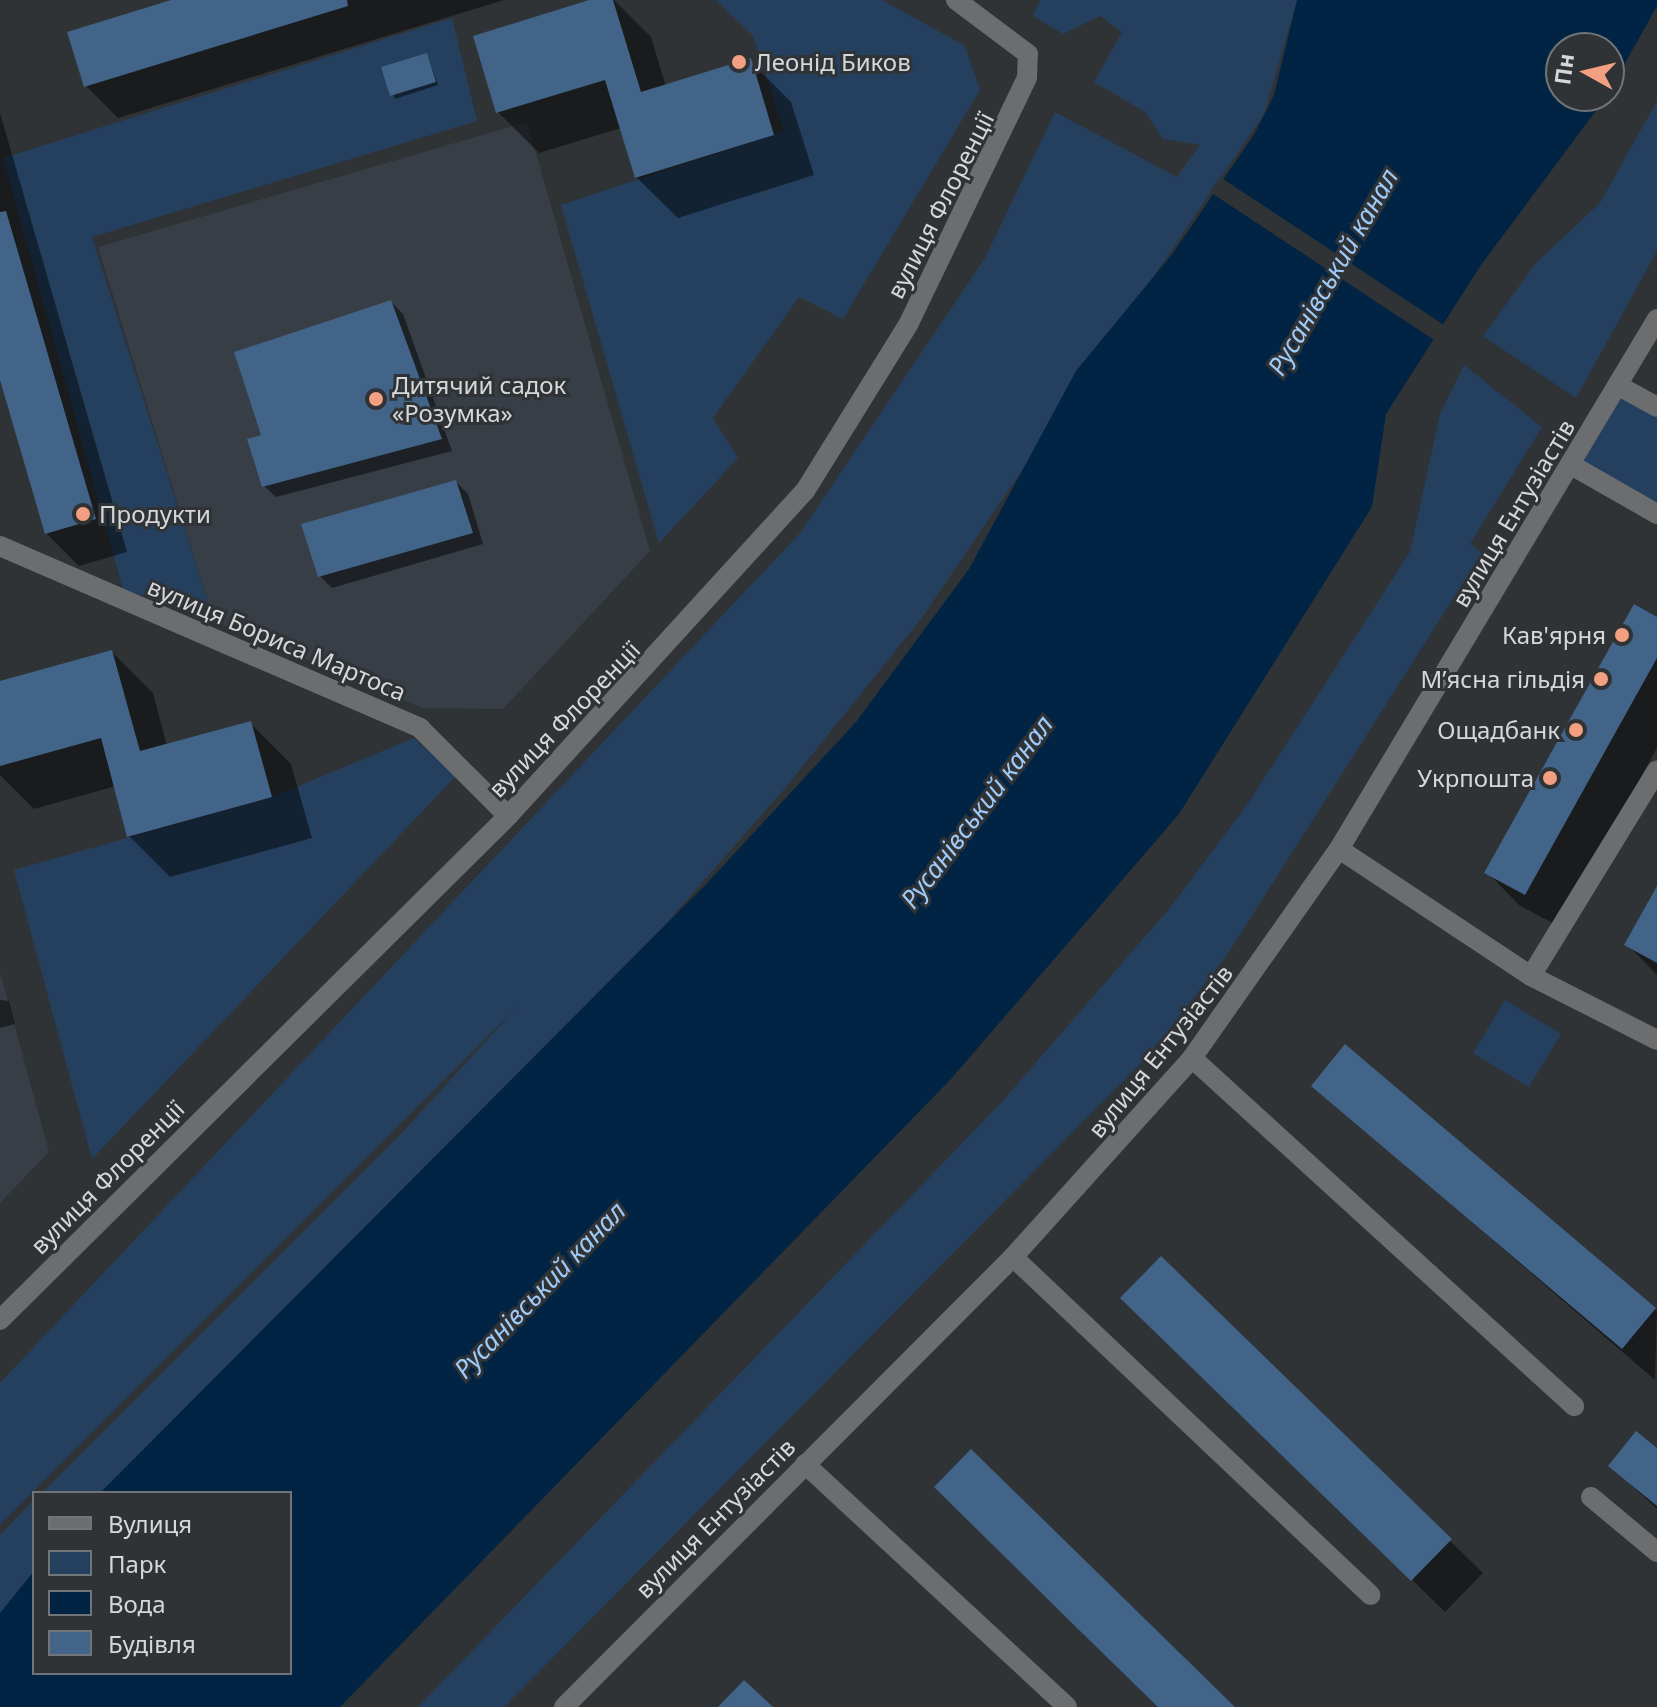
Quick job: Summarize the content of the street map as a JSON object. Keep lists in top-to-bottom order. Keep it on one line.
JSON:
{"streets":{"street":["вулиця Флоренції","вулиця Ентузіастів","вулиця Бориса Мартоса"]},"crossings":[["вулиця Флоренції","вулиця Бориса Мартоса"]],"water":["Русанівський канал"],"places":["Леонід Биков","Дитячий садок «Розумка»","Продукти","Кав'ярня","М’ясна гільдія","Ощадбанк","Укрпошта"],"legend":["Вулиця","Парк","Вода","Будівля"],"north":"left"}
